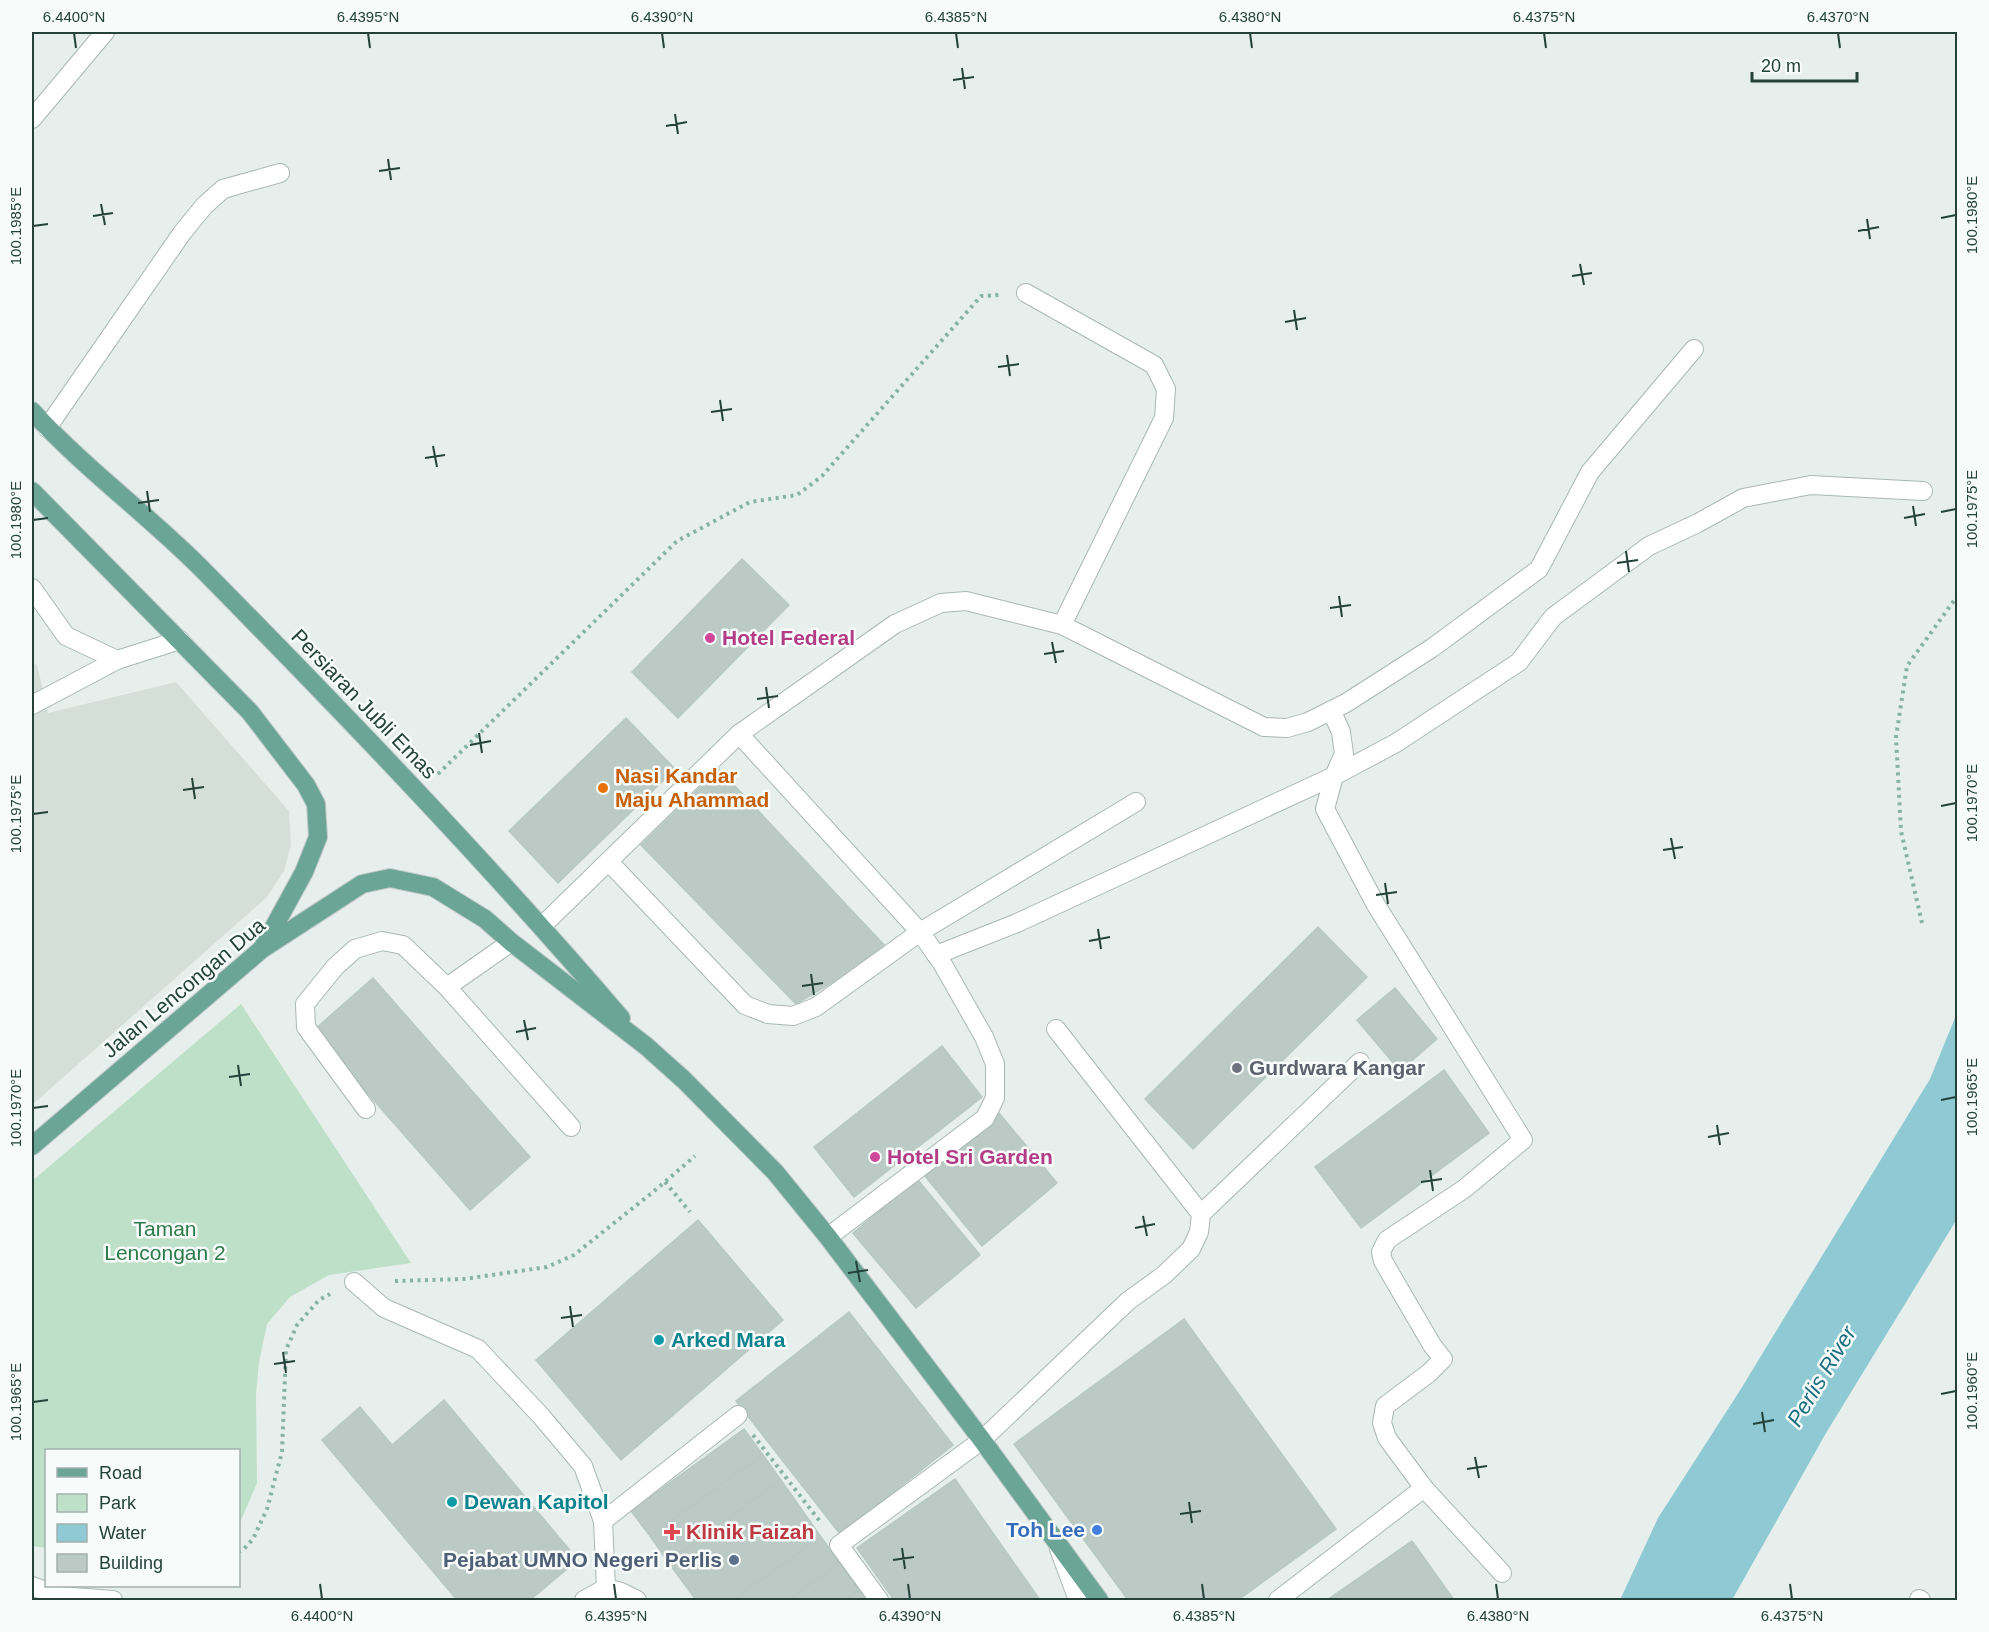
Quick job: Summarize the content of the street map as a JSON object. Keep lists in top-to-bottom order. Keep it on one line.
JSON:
{"streets":{"main road":["Persiaran Jubli Emas","Jalan Lencongan Dua"]},"crossings":[["Persiaran Jubli Emas","Jalan Lencongan Dua"]],"water":["Perlis River"],"parks":["Taman Lencongan 2"],"places":{"other":["Hotel Federal","Nasi Kandar Maju Ahammad","Gurdwara Kangar","Hotel Sri Garden","Arked Mara","Dewan Kapitol","Toh Lee","Pejabat UMNO Negeri Perlis"],"health":["Klinik Faizah"]},"legend":["Road","Park","Water","Building"],"scale_bar":"20 m","coordinates":["6.4400°N","6.4395°N","6.4390°N","6.4385°N","6.4380°N","6.4375°N","6.4370°N","100.1980°E","100.1985°E","100.1975°E","100.1970°E","100.1965°E","100.1960°E"]}
